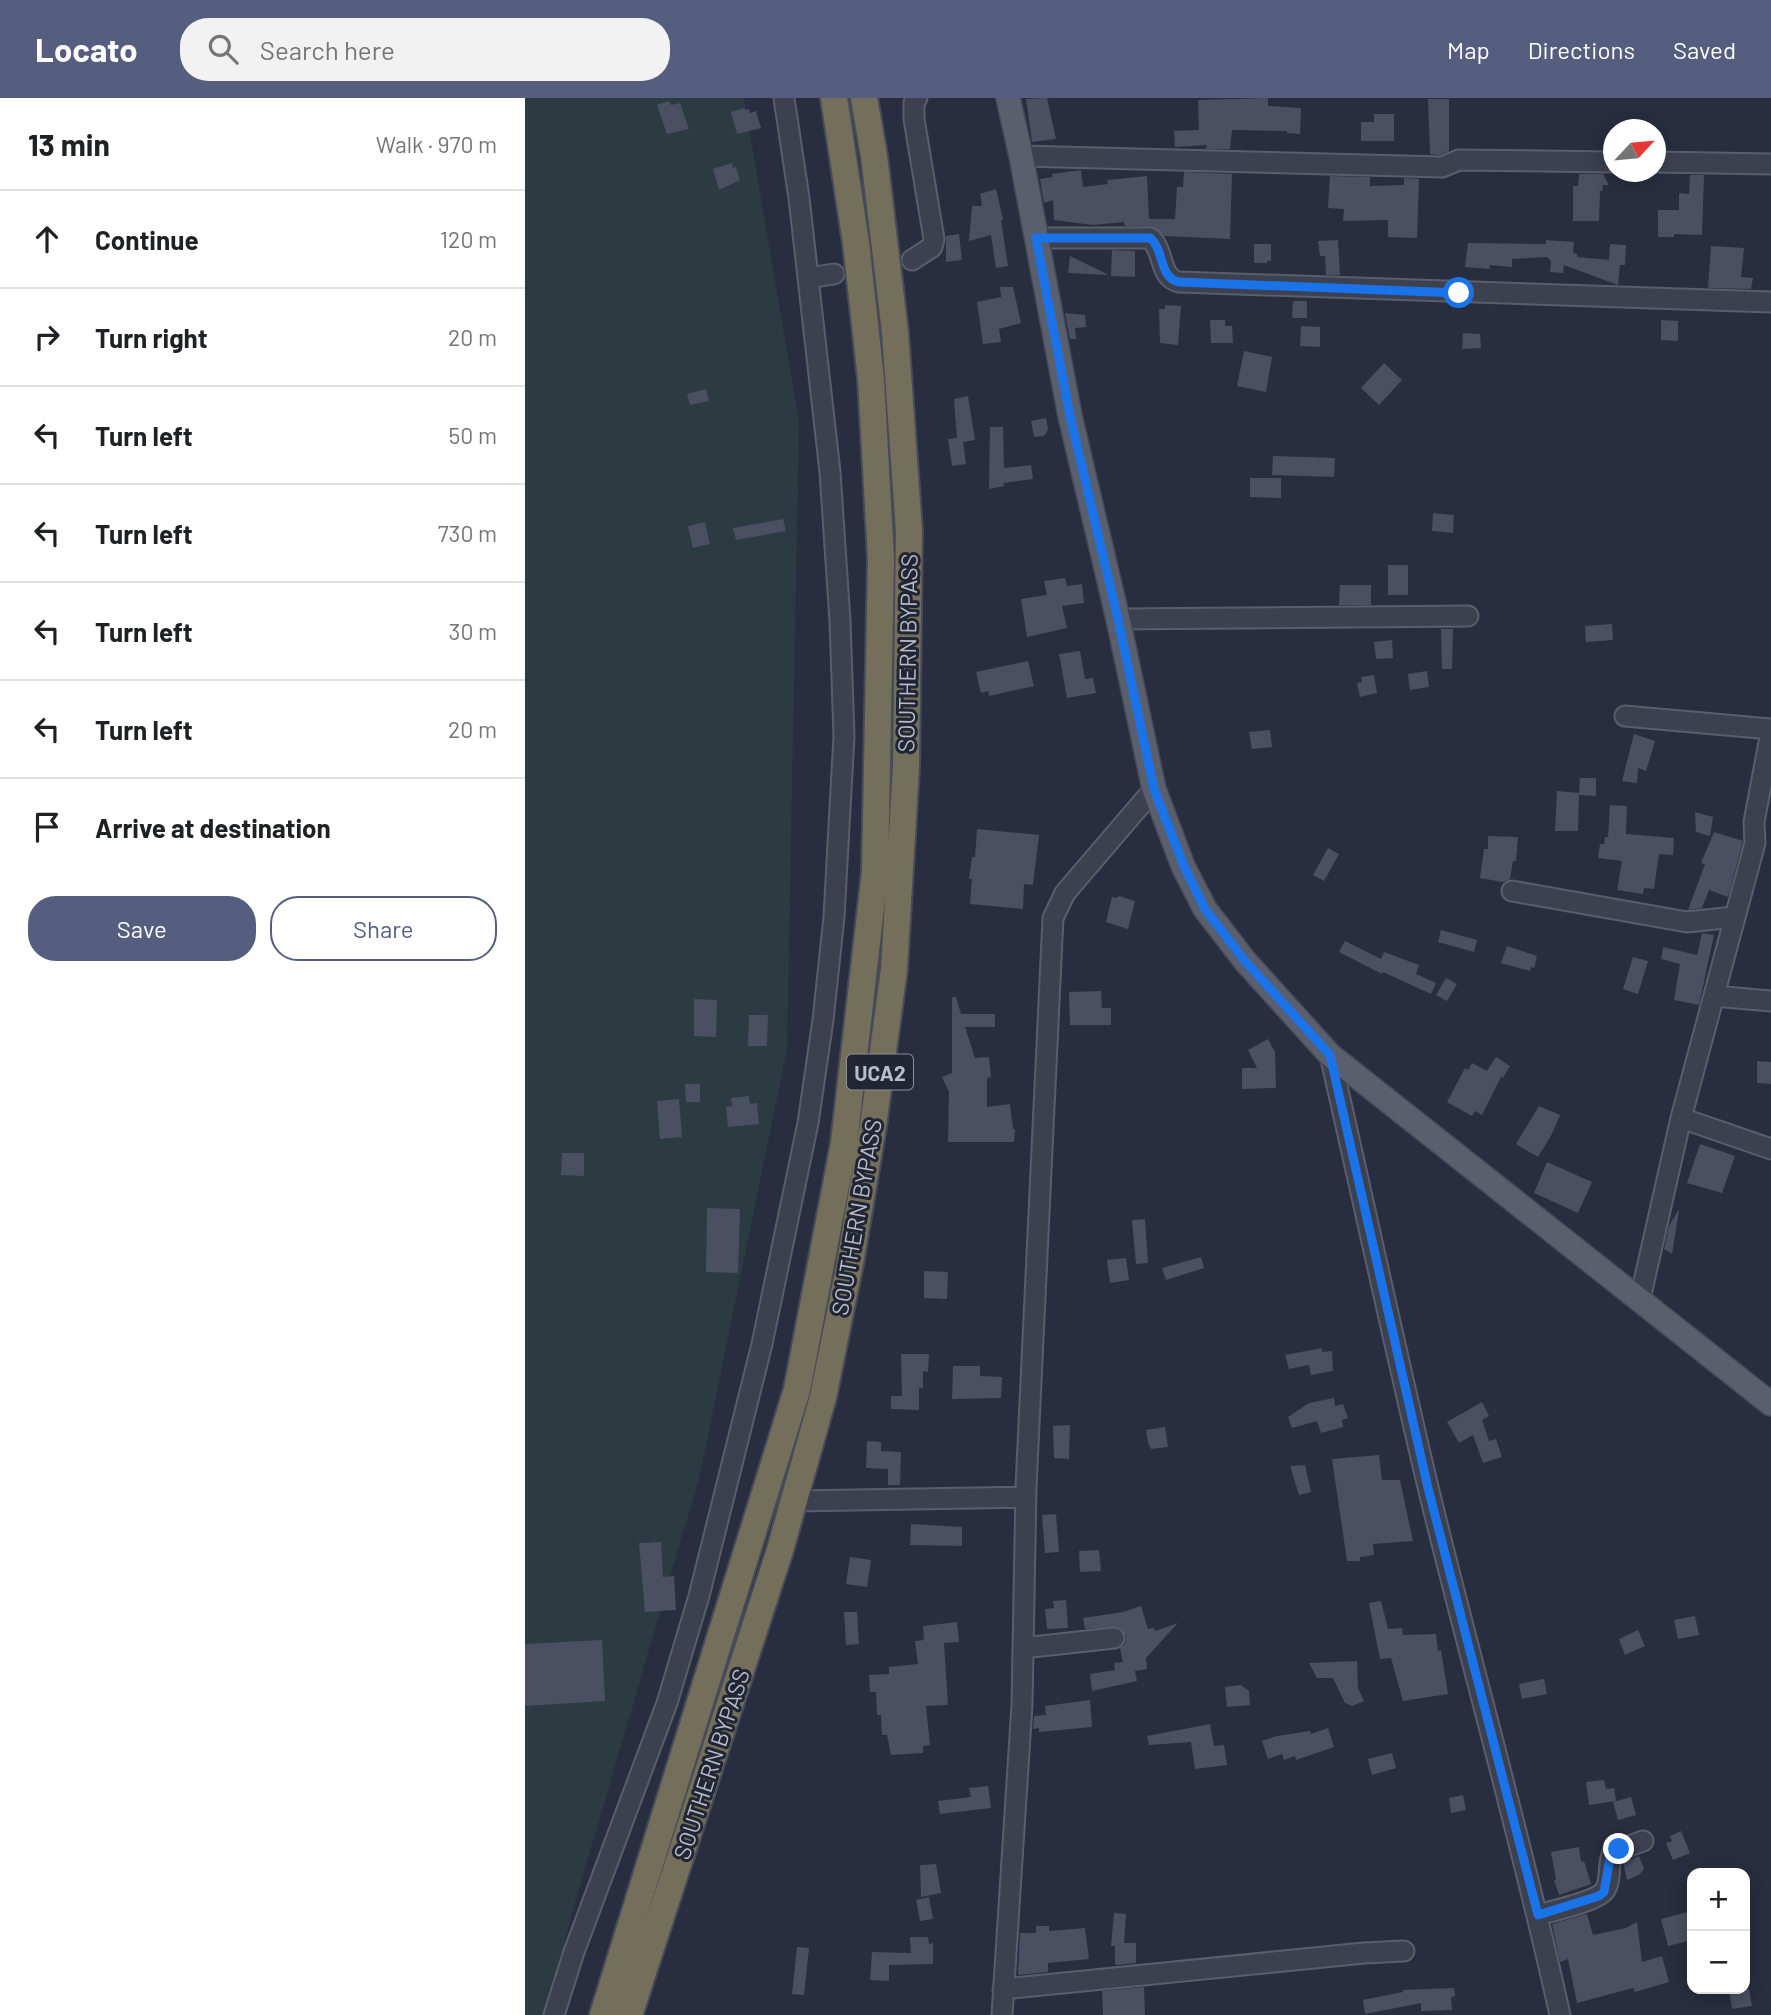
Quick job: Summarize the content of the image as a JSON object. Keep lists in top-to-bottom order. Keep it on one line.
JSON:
{"streets":{"highway":["SOUTHERN BYPASS","UCA2"]},"north":"top right","page":{"header":"Locato","search":"Search here","nav":["Map","Directions","Saved"],"heading":["13 min","Walk · 970 m"],"list":[["Continue","120 m"],["Turn right","20 m"],["Turn left","50 m"],["Turn left","730 m"],["Turn left","30 m"],["Turn left","20 m"],"Arrive at destination"],"buttons":["Save","Share"],"map_buttons":["+","−"]}}
